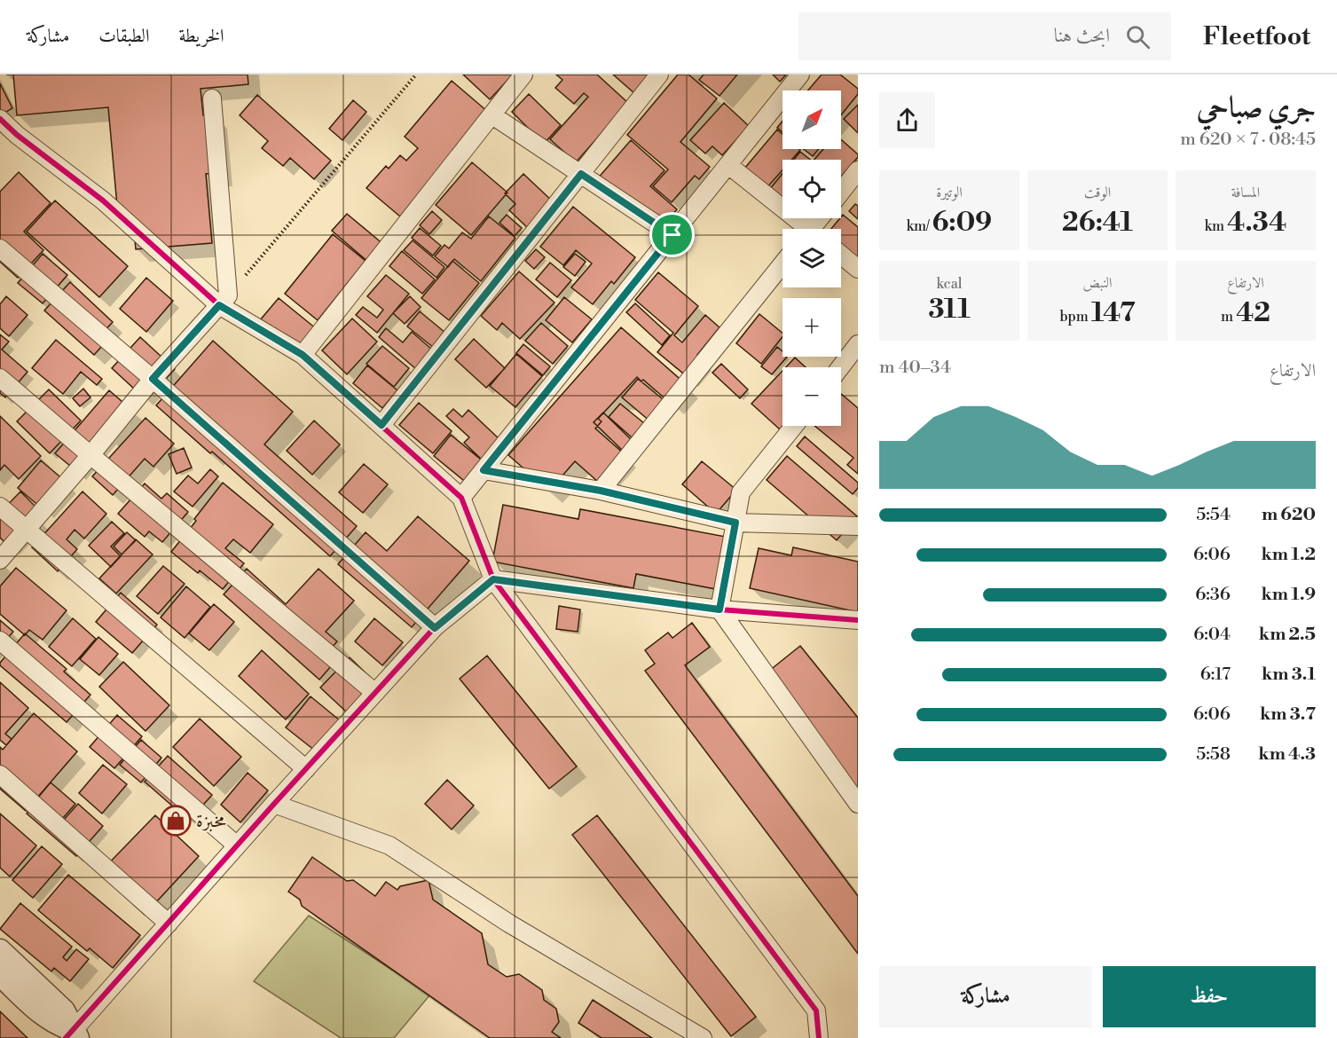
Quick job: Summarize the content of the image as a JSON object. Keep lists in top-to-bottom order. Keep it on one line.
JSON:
{"places":{"shop":["مخبزة"]},"north":"top right","page":{"header":"Fleetfoot","search":"ابحث هنا","nav":["الخريطة","الطبقات","مشاركة"],"heading":["جري صباحي","08:45 · 7 × 620 m"],"map_buttons":["+","−"],"stats":[["المسافة","4.34 km"],["الوقت","26:41"],["الوتيرة","6:09 /km"],["الارتفاع","42 m"],["النبض","147 bpm"],["kcal","311"]],"chart":["الارتفاع","34–40 m"],"list":[{"name":"620 m","note":"5:54"},{"name":"1.2 km","note":"6:06"},{"name":"1.9 km","note":"6:36"},{"name":"2.5 km","note":"6:04"},{"name":"3.1 km","note":"6:17"},{"name":"3.7 km","note":"6:06"},{"name":"4.3 km","note":"5:58"}],"buttons":["حفظ","مشاركة"]}}
